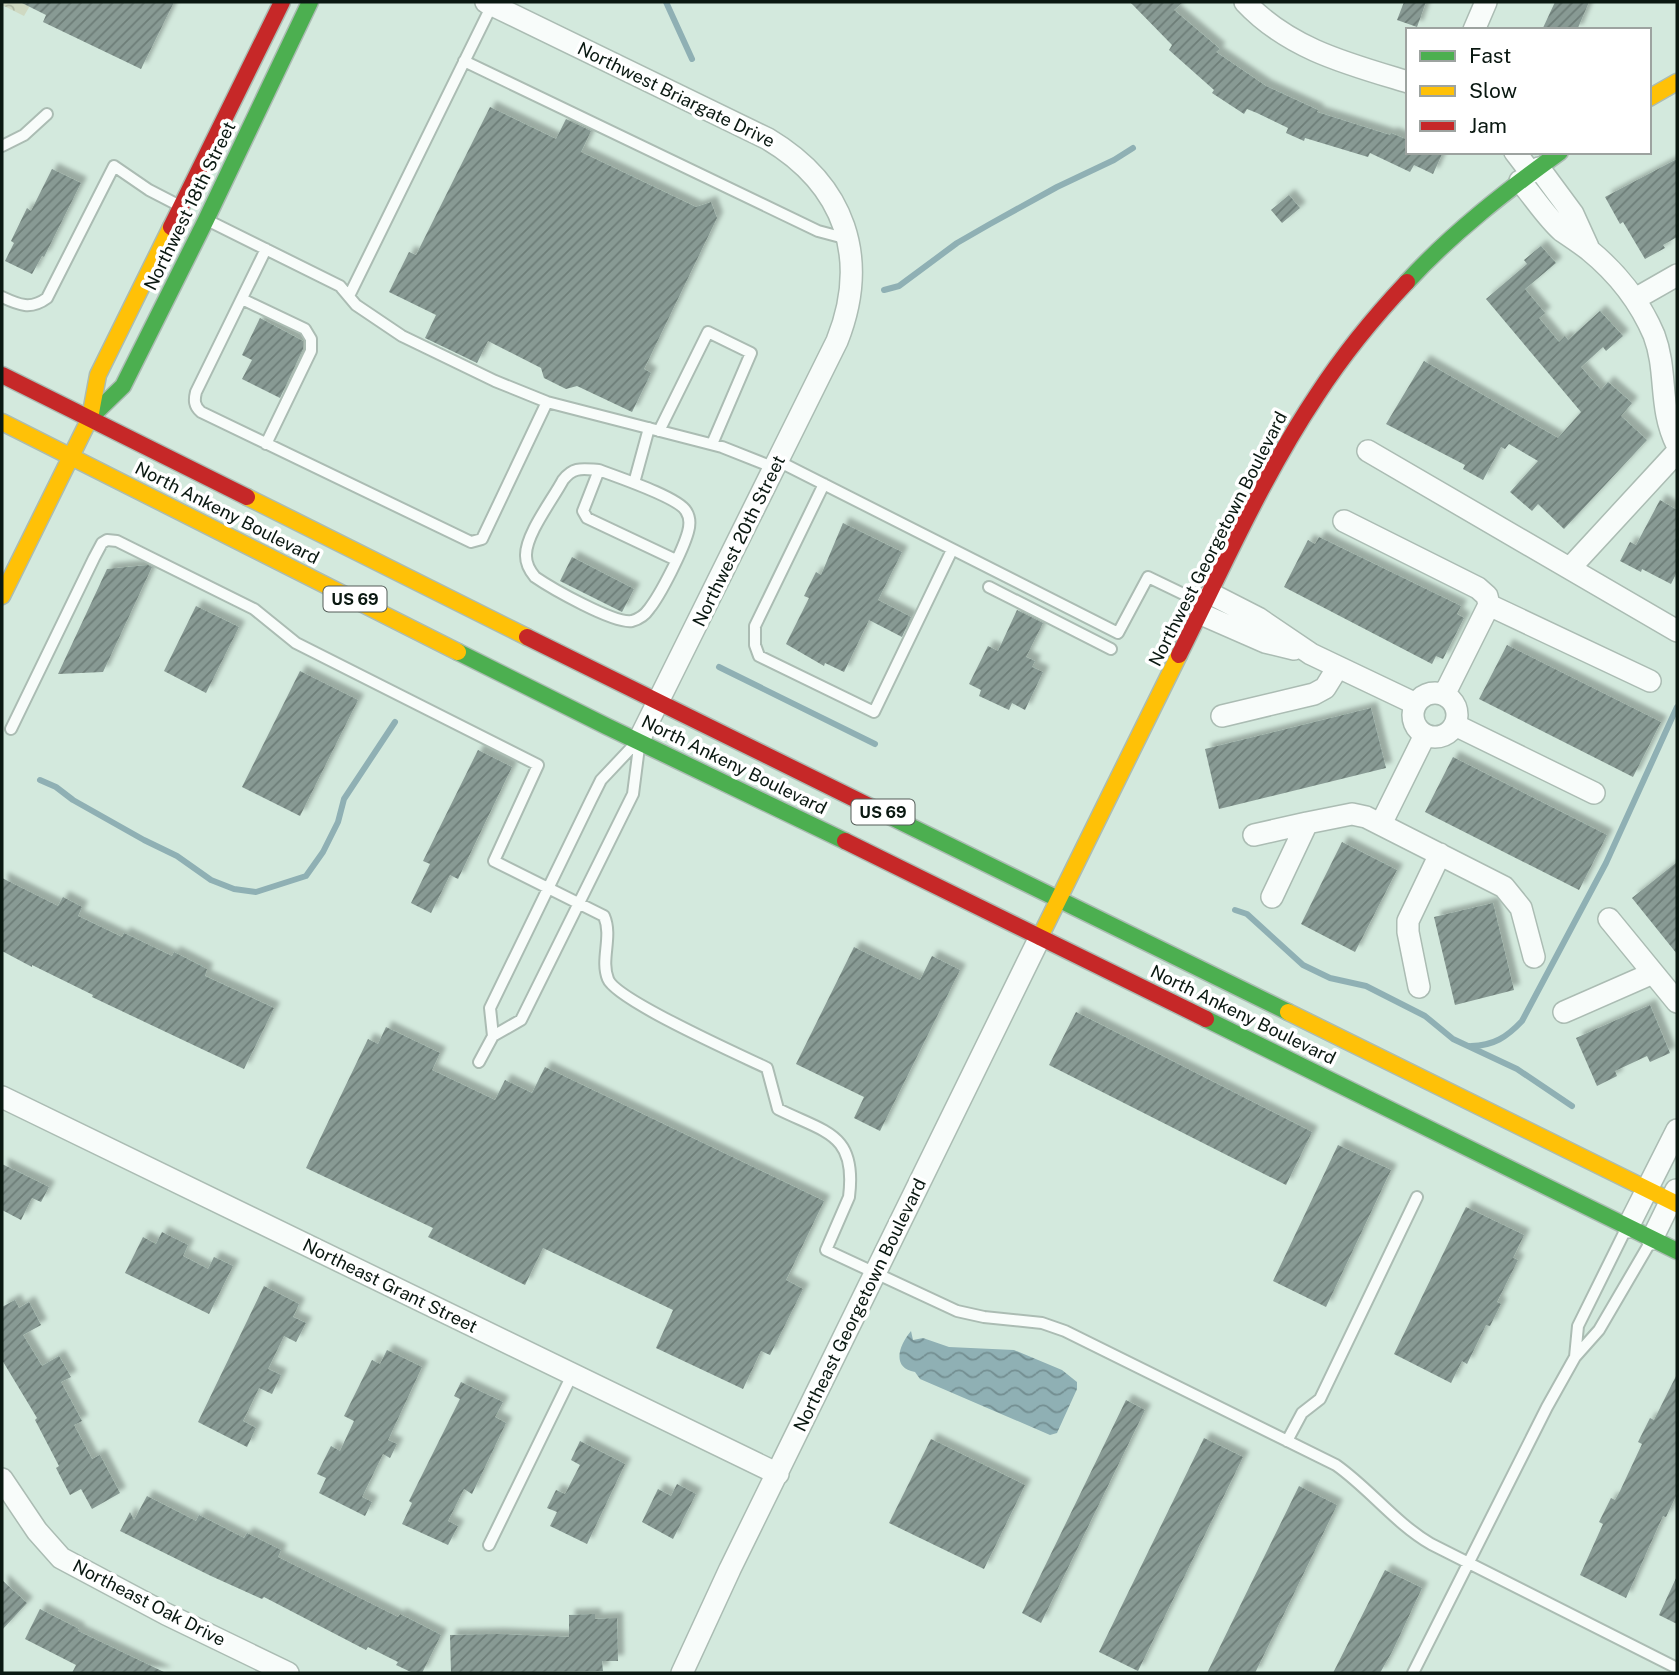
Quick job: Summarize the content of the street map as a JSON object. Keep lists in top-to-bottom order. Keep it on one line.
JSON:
{"streets":{"main road":["Northwest 18th Street","North Ankeny Boulevard","Northwest Georgetown Boulevard","US 69"],"street":["Northwest Briargate Drive","Northwest 20th Street","Northeast Grant Street","Northeast Georgetown Boulevard","Northeast Oak Drive"]},"crossings":[["Northwest Briargate Drive","Northwest 20th Street"],["Northwest 18th Street","North Ankeny Boulevard"],["North Ankeny Boulevard","Northwest Georgetown Boulevard"],["North Ankeny Boulevard","Northwest 20th Street"],["North Ankeny Boulevard","Northeast Georgetown Boulevard"],["Northwest Georgetown Boulevard","Northeast Georgetown Boulevard"],["Northeast Grant Street","Northeast Georgetown Boulevard"]],"legend":["Fast","Slow","Jam"]}
